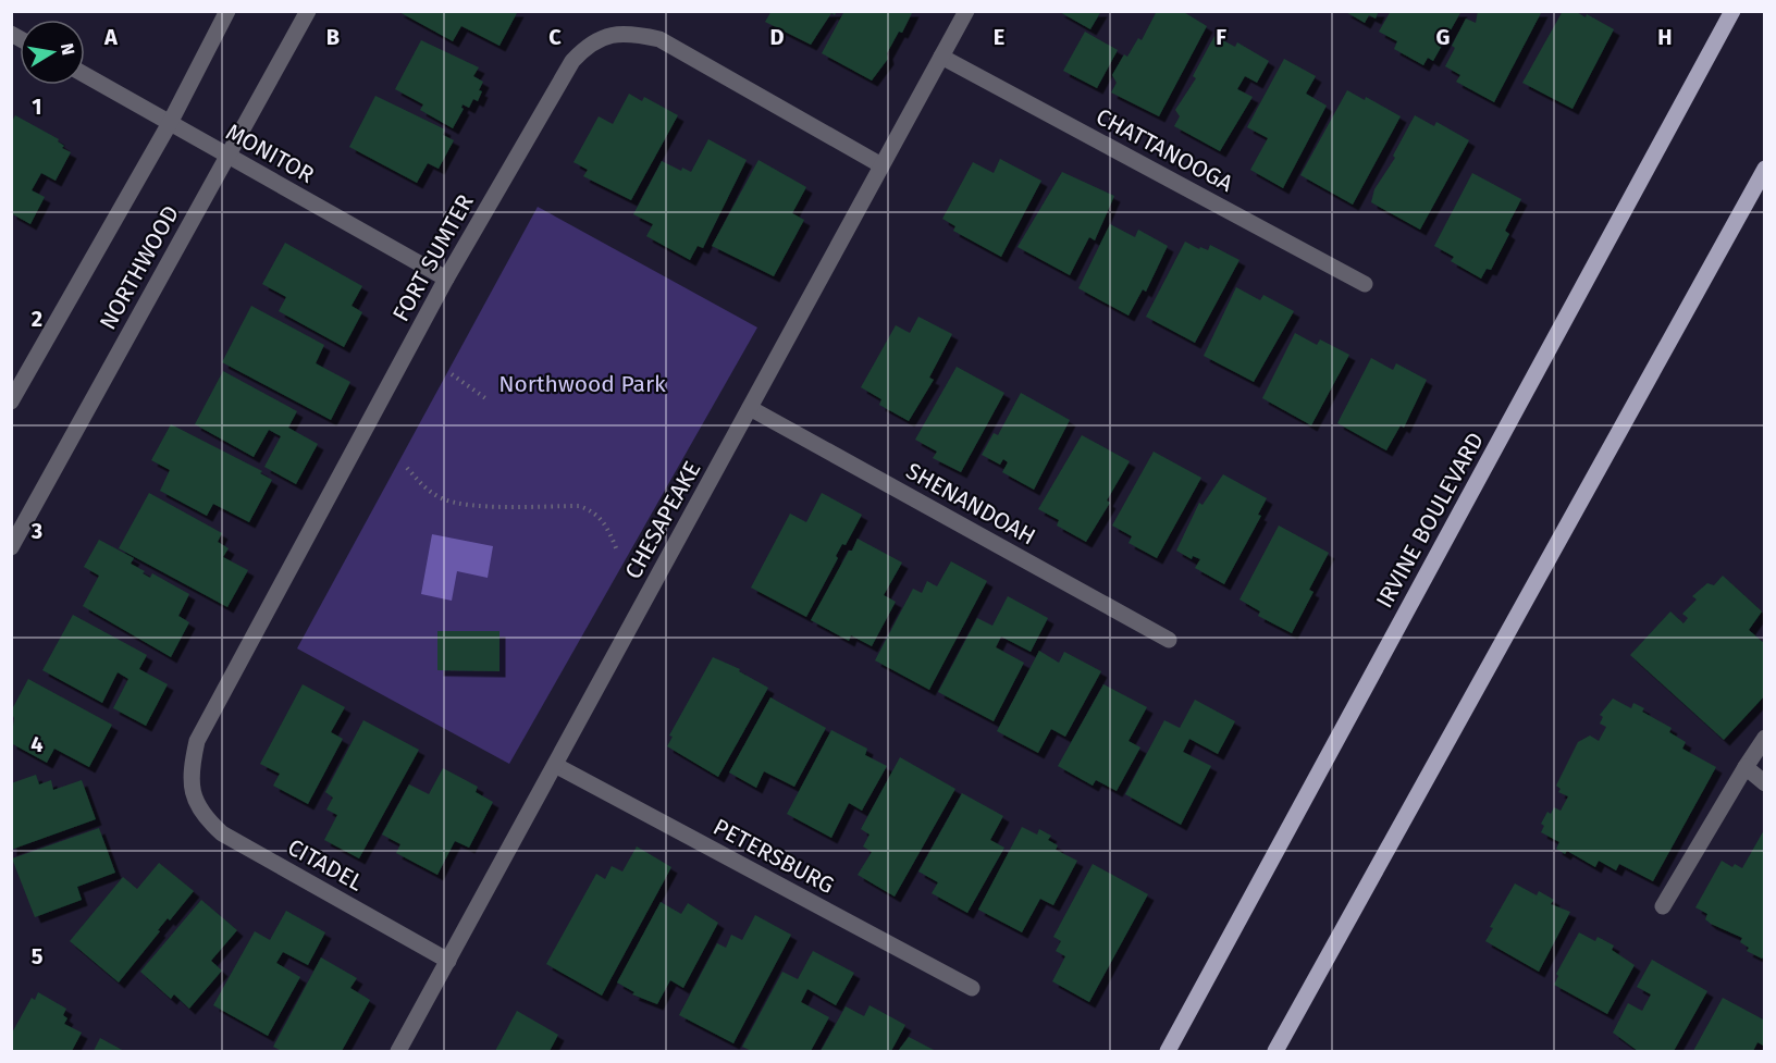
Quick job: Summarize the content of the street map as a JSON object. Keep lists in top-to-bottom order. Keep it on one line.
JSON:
{"streets":{"main road":["IRVINE BOULEVARD"],"street":["CHATTANOOGA","MONITOR","FORT SUMTER","NORTHWOOD","SHENANDOAH","CHESAPEAKE","PETERSBURG","CITADEL"]},"crossings":[["CHATTANOOGA","CHESAPEAKE"],["MONITOR","FORT SUMTER"],["MONITOR","NORTHWOOD"],["FORT SUMTER","CHESAPEAKE"],["FORT SUMTER","CITADEL"],["SHENANDOAH","CHESAPEAKE"],["CHESAPEAKE","PETERSBURG"],["CHESAPEAKE","CITADEL"]],"parks":["Northwood Park"],"north":"right","grid":{"columns":["A","B","C","D","E","F","G","H"],"rows":["1","2","3","4","5"]}}
